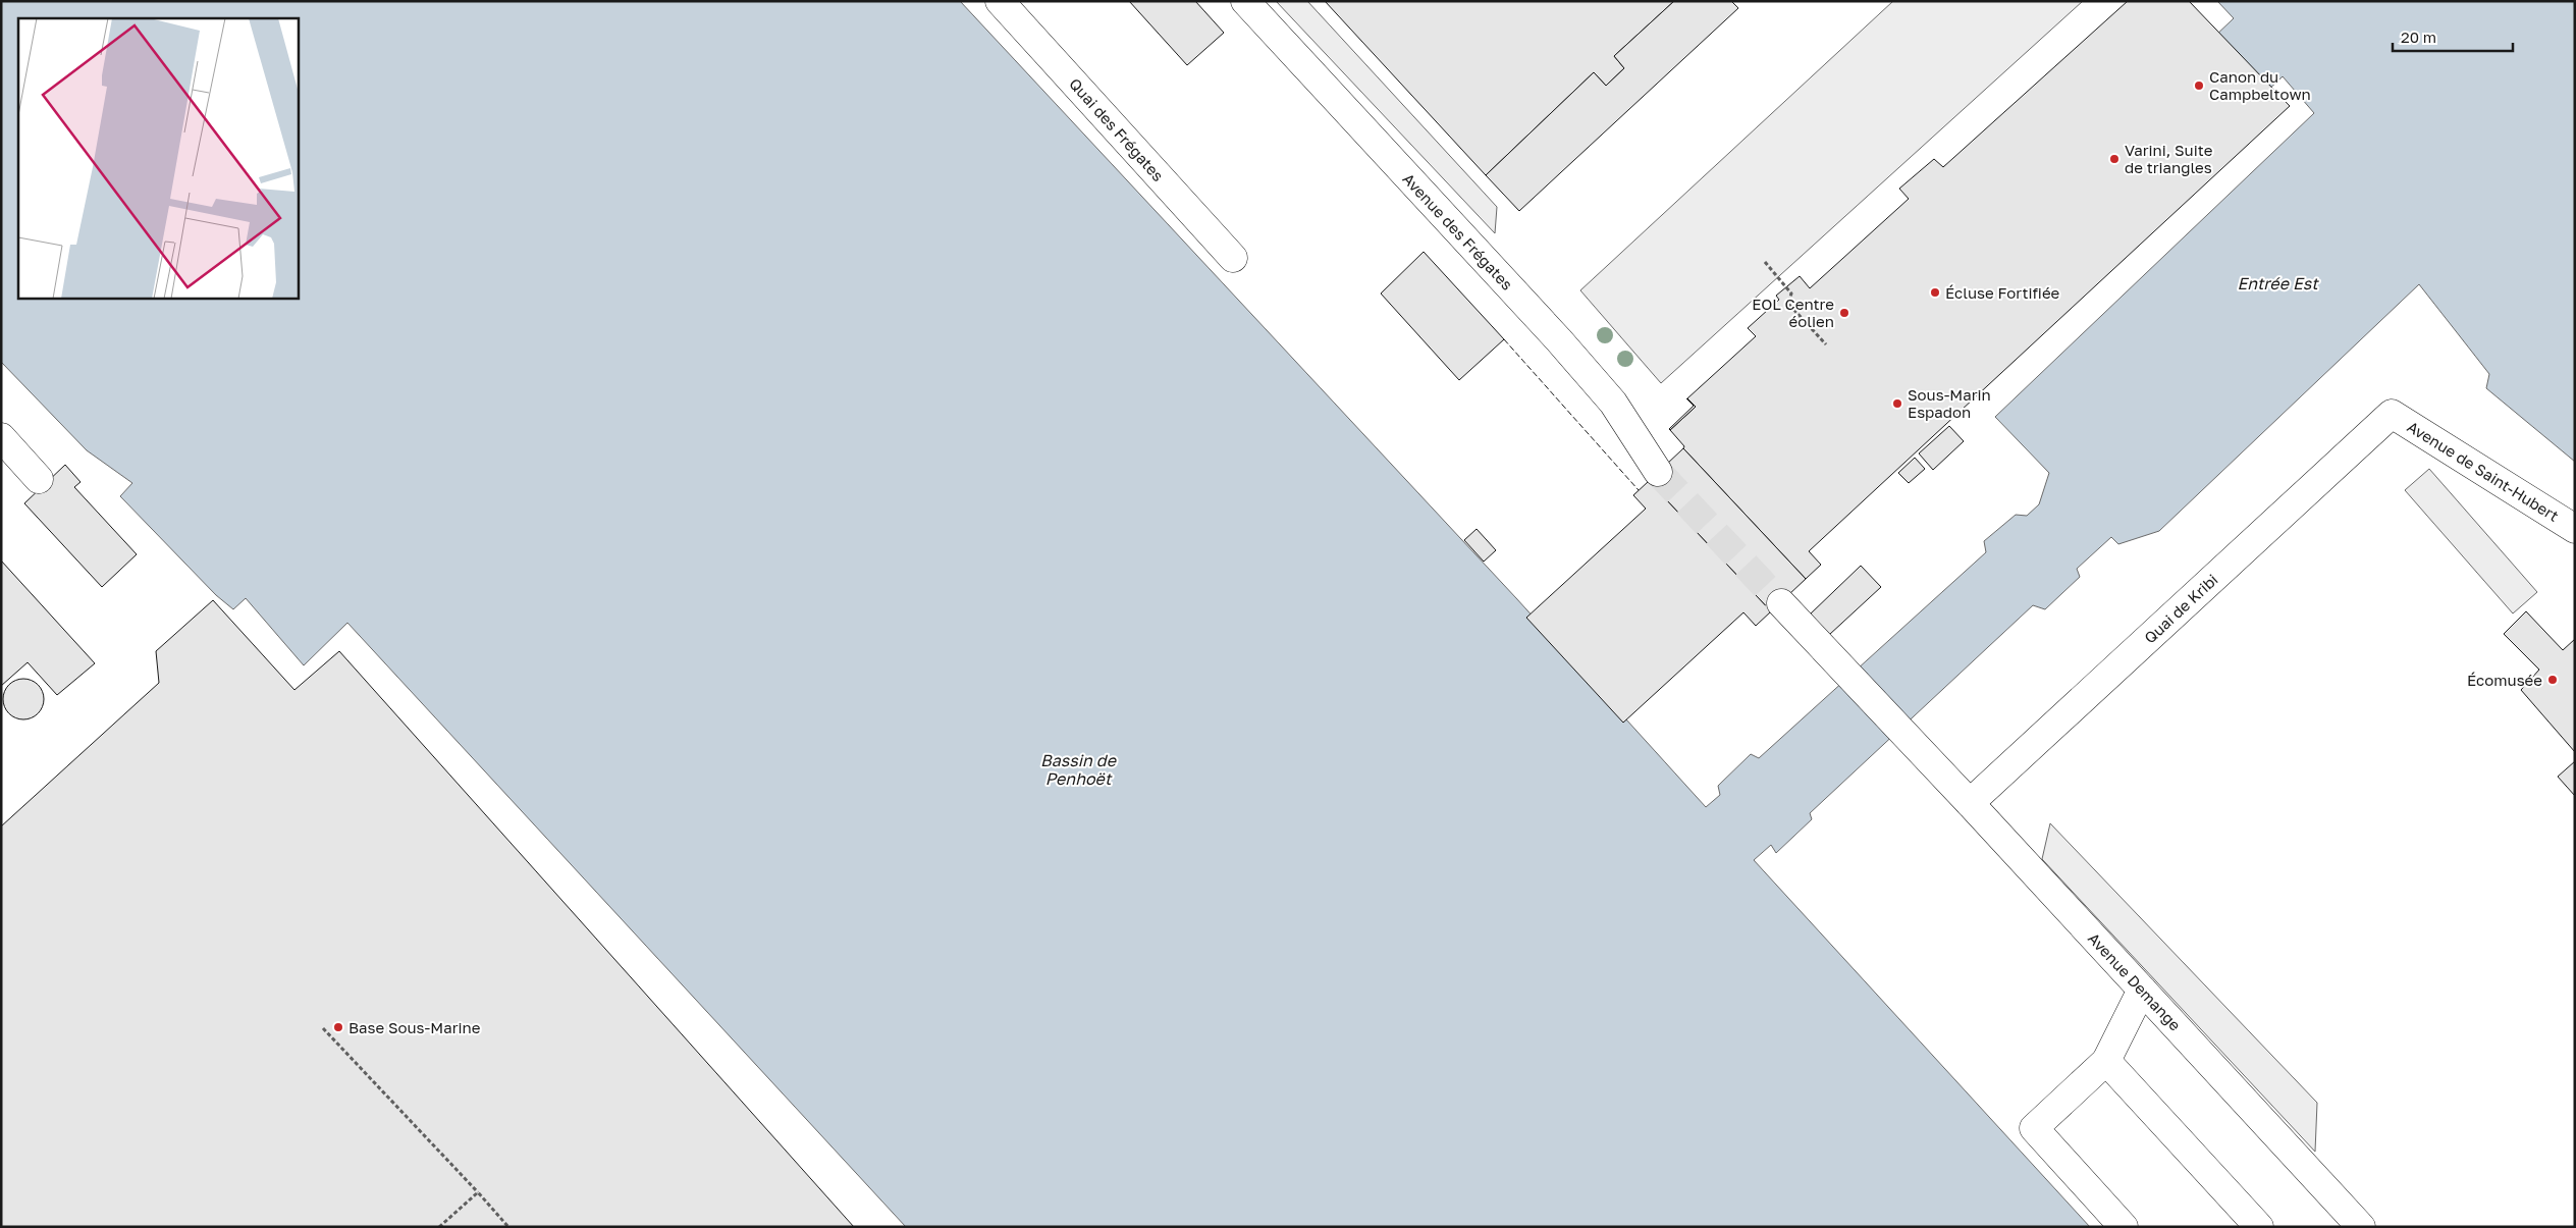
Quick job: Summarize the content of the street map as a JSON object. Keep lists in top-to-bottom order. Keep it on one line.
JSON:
{"streets":{"street":["Quai des Frégates","Avenue des Frégates","Avenue de Saint-Hubert","Quai de Kribi","Avenue Demange"]},"crossings":[["Avenue de Saint-Hubert","Quai de Kribi"],["Quai de Kribi","Avenue Demange"]],"water":["Entrée Est","Bassin de Penhoët"],"places":["Canon du Campbeltown","Varini, Suite de triangles","Écluse Fortifiée","EOL Centre éolien","Sous-Marin Espadon","Écomusée","Base Sous-Marine"],"scale_bar":"20 m"}
